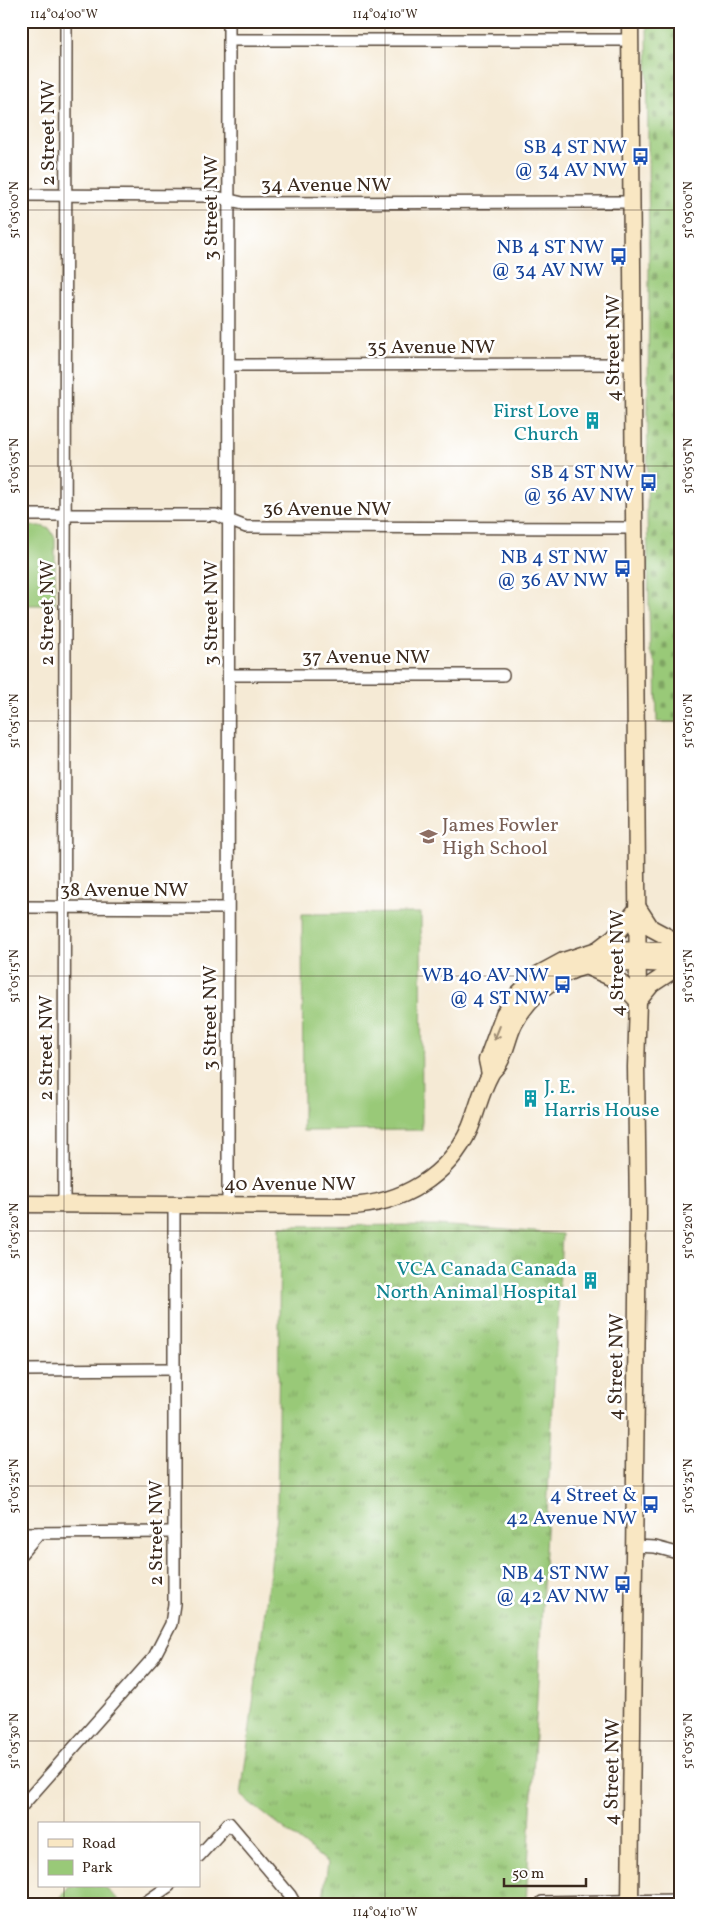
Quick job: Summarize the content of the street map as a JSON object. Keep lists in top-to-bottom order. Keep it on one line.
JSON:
{"streets":{"main road":["4 Street NW","40 Avenue NW"],"street":["2 Street NW","34 Avenue NW","3 Street NW","35 Avenue NW","36 Avenue NW","37 Avenue NW","38 Avenue NW"]},"crossings":[["2 Street NW","34 Avenue NW"],["2 Street NW","36 Avenue NW"],["2 Street NW","38 Avenue NW"],["2 Street NW","40 Avenue NW"],["34 Avenue NW","3 Street NW"],["34 Avenue NW","4 Street NW"],["3 Street NW","35 Avenue NW"],["3 Street NW","36 Avenue NW"],["3 Street NW","37 Avenue NW"],["3 Street NW","38 Avenue NW"],["3 Street NW","40 Avenue NW"],["35 Avenue NW","4 Street NW"],["4 Street NW","36 Avenue NW"],["4 Street NW","40 Avenue NW"]],"places":{"bus stop":["SB 4 ST NW @ 34 AV NW","NB 4 ST NW @ 34 AV NW","SB 4 ST NW @ 36 AV NW","NB 4 ST NW @ 36 AV NW","WB 40 AV NW @ 4 ST NW","4 Street & 42 Avenue NW","NB 4 ST NW @ 42 AV NW"],"building":["First Love Church","J. E. Harris House","VCA Canada Canada North Animal Hospital"],"school or university":["James Fowler High School"]},"legend":["Road","Park"],"scale_bar":"50 m","coordinates":["114°04'00\"W","114°04'10\"W","51°05'00\"N","51°05'05\"N","51°05'10\"N","51°05'15\"N","51°05'20\"N","51°05'25\"N","51°05'30\"N"]}
